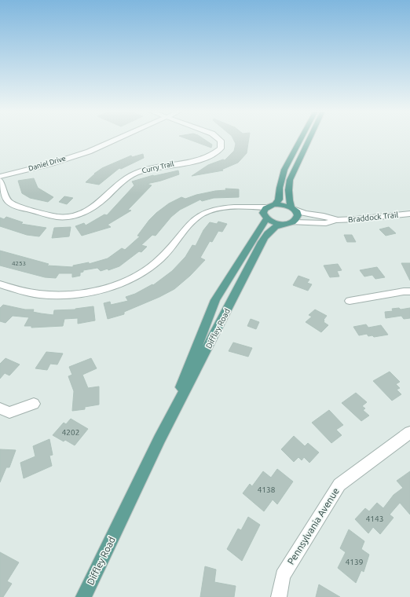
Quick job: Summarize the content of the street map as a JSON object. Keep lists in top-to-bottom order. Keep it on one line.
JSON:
{"streets":{"main road":["Diffley Road"],"street":["Daniel Drive","Curry Trail","Braddock Trail","Pennsylvania Avenue"]},"house_numbers":["4253","4202","4138","4143","4139"]}
